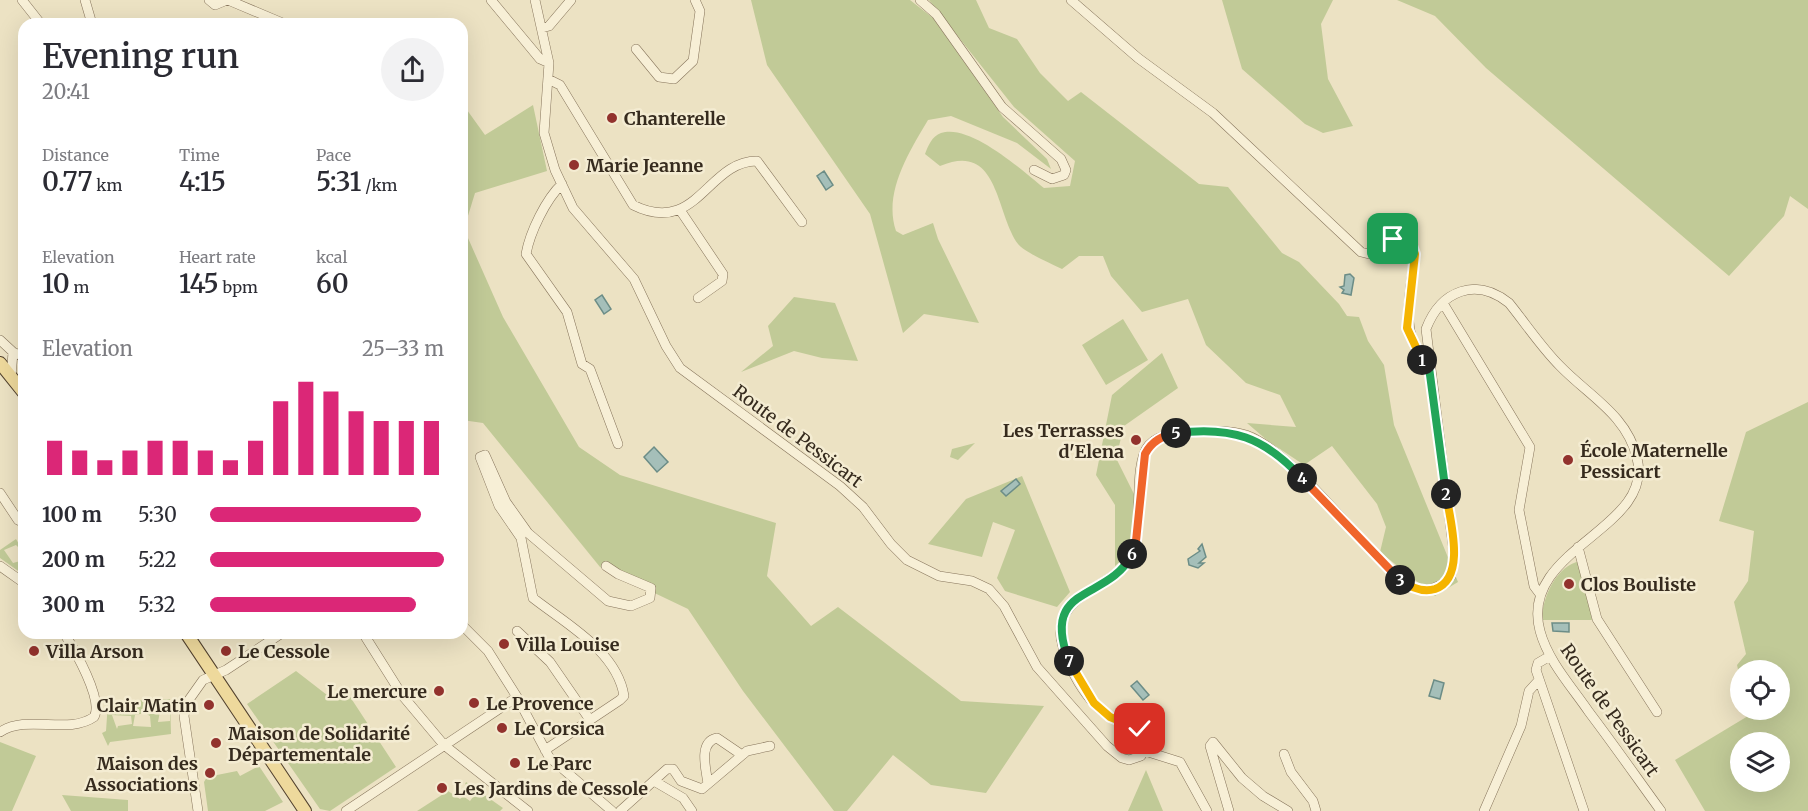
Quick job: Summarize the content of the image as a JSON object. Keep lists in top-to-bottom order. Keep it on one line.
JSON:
{"streets":{"street":["Route de Pessicart"]},"places":["Chanterelle","Marie Jeanne","Les Terrasses d'Elena","École Maternelle Pessicart","Clos Bouliste","Villa Louise","Villa Arson","Le Cessole","Le mercure","Le Provence","Clair Matin","Le Corsica","Maison de Solidarité Départementale","Le Parc","Maison des Associations","Les Jardins de Cessole"],"page":{"heading":["Evening run","20:41"],"stats":[["Distance","0.77 km"],["Time","4:15"],["Pace","5:31 /km"],["Elevation","10 m"],["Heart rate","145 bpm"],["kcal","60"]],"chart":["Elevation","25–33 m"],"pins":["1","5","4","2","6","3","7"],"list":[{"name":"100 m","note":"5:30"},{"name":"200 m","note":"5:22"},{"name":"300 m","note":"5:32"}]}}
